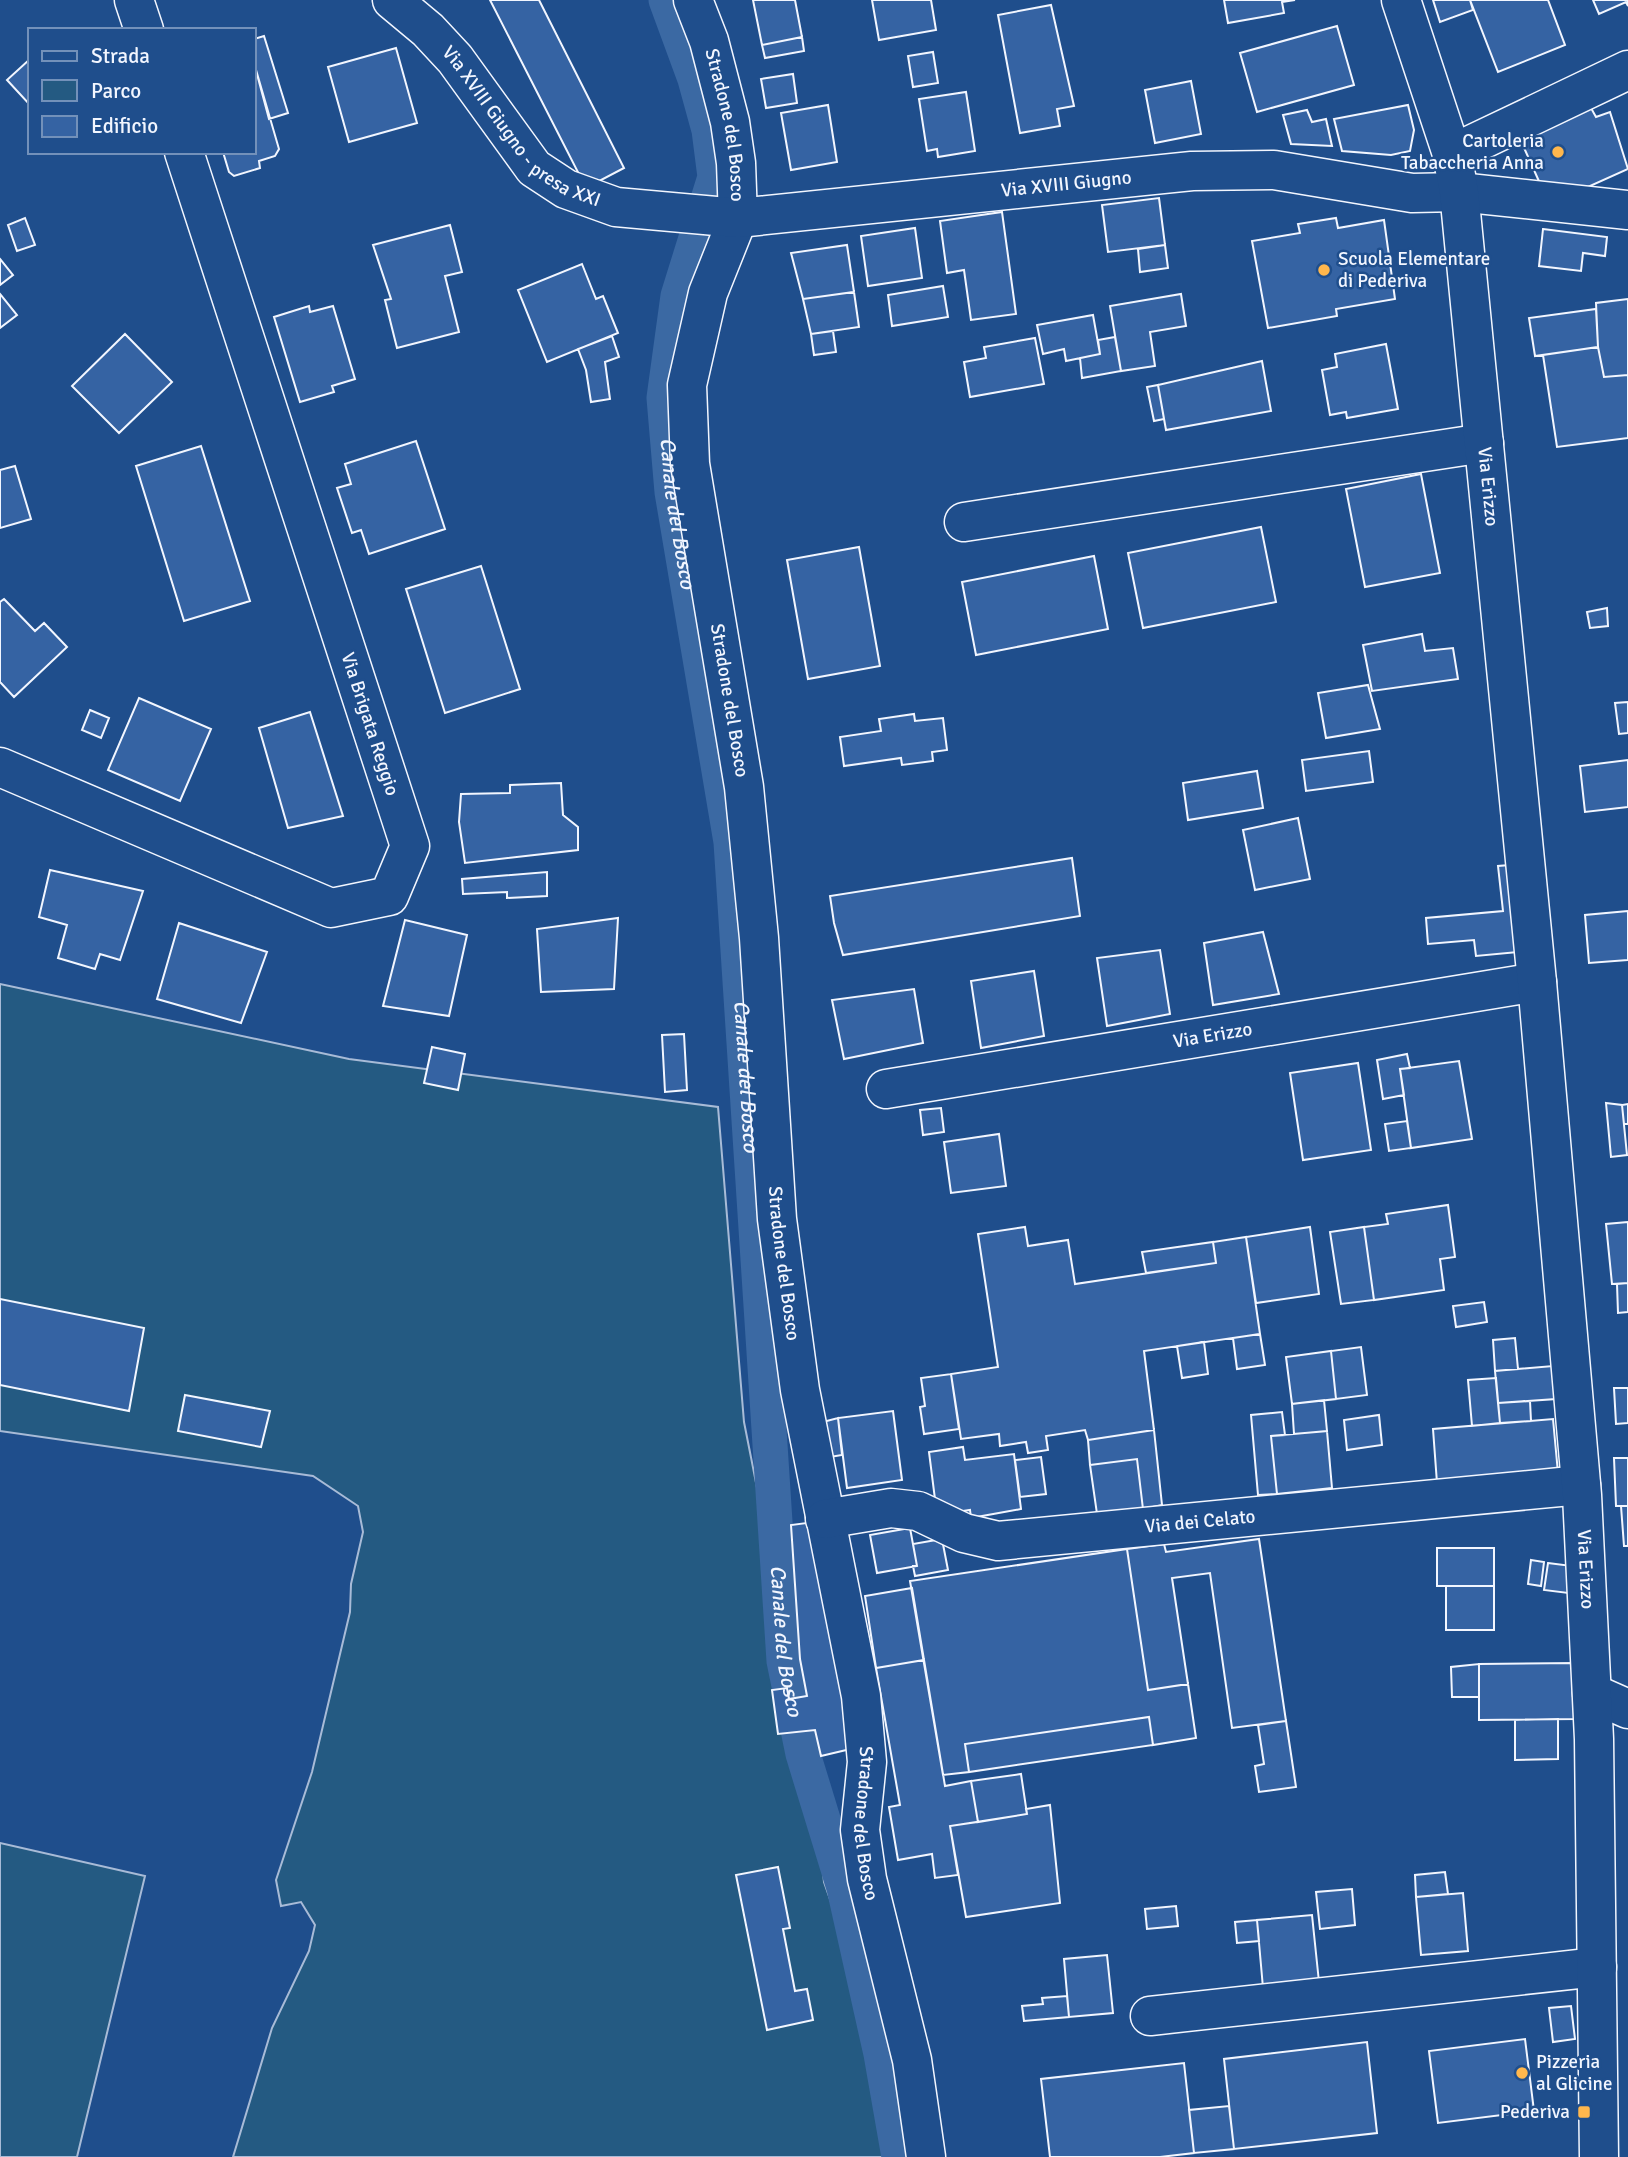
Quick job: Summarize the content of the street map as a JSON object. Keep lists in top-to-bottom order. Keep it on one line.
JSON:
{"streets":{"street":["Via XVIII Giugno - presa XXI","Stradone del Bosco","Via XVIII Giugno","Via Erizzo","Via Brigata Reggio","Via dei Celato"]},"crossings":[["Via XVIII Giugno - presa XXI","Via XVIII Giugno"],["Stradone del Bosco","Via XVIII Giugno"],["Stradone del Bosco","Via dei Celato"],["Via XVIII Giugno","Via Erizzo"],["Via Erizzo","Via dei Celato"]],"water":["Canale del Bosco"],"places":{"other":["Cartoleria Tabaccheria Anna","Scuola Elementare di Pederiva","Pizzeria al Glicine"],"transit":["Pederiva"]},"legend":["Strada","Parco","Edificio"]}
